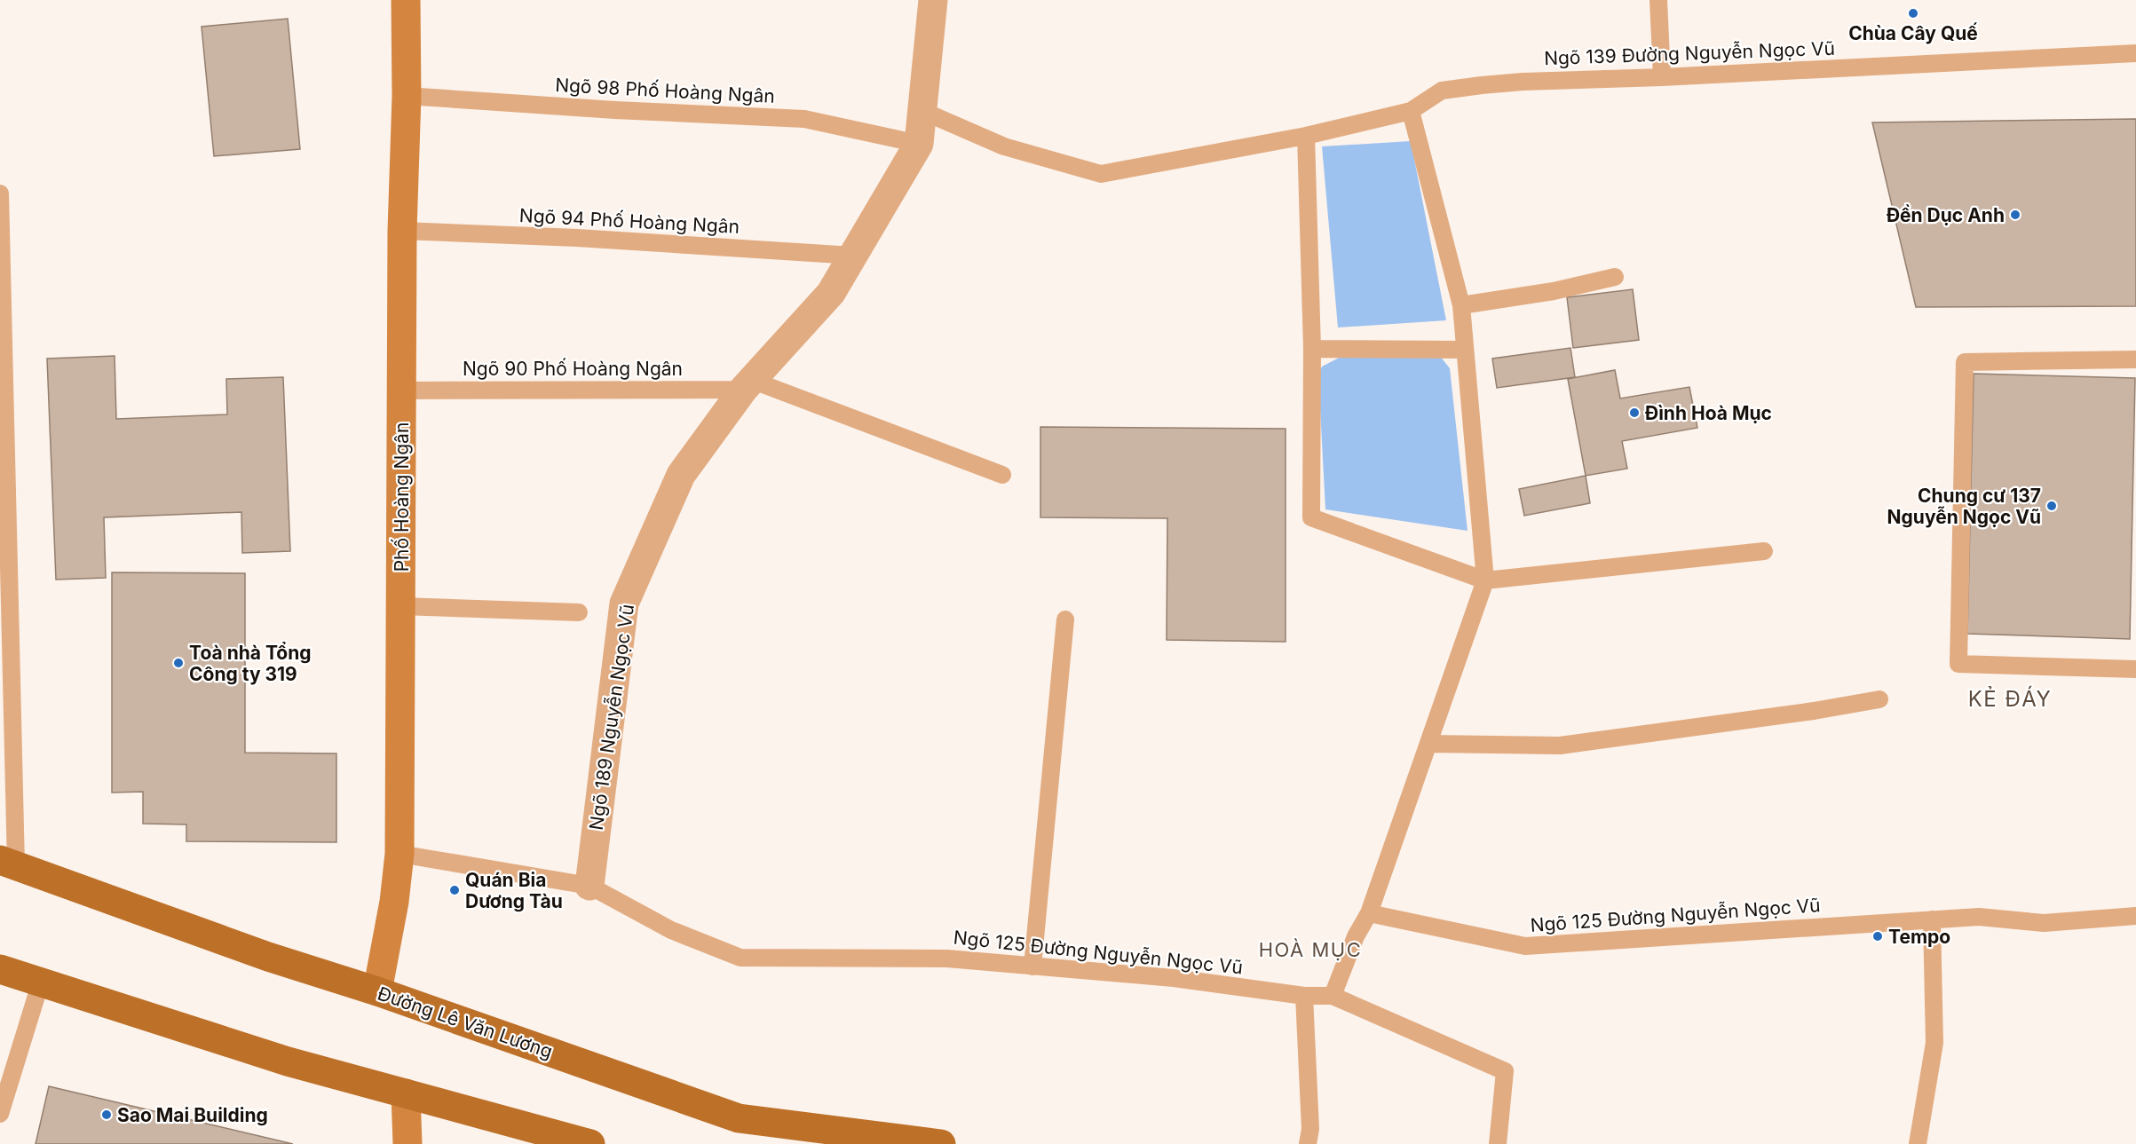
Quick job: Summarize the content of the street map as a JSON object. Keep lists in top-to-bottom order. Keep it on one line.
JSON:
{"streets":{"main road":["Đường Lê Văn Lương"],"street":["Phố Hoàng Ngân","Ngõ 189 Nguyễn Ngọc Vũ"],"lane":["Ngõ 139 Đường Nguyễn Ngọc Vũ","Ngõ 98 Phố Hoàng Ngân","Ngõ 94 Phố Hoàng Ngân","Ngõ 90 Phố Hoàng Ngân","Ngõ 125 Đường Nguyễn Ngọc Vũ"]},"crossings":[["Ngõ 139 Đường Nguyễn Ngọc Vũ","Ngõ 189 Nguyễn Ngọc Vũ"],["Ngõ 98 Phố Hoàng Ngân","Phố Hoàng Ngân"],["Ngõ 98 Phố Hoàng Ngân","Ngõ 189 Nguyễn Ngọc Vũ"],["Ngõ 94 Phố Hoàng Ngân","Phố Hoàng Ngân"],["Ngõ 94 Phố Hoàng Ngân","Ngõ 189 Nguyễn Ngọc Vũ"],["Ngõ 90 Phố Hoàng Ngân","Phố Hoàng Ngân"],["Ngõ 90 Phố Hoàng Ngân","Ngõ 189 Nguyễn Ngọc Vũ"],["Phố Hoàng Ngân","Ngõ 125 Đường Nguyễn Ngọc Vũ"],["Phố Hoàng Ngân","Đường Lê Văn Lương"],["Ngõ 189 Nguyễn Ngọc Vũ","Ngõ 125 Đường Nguyễn Ngọc Vũ"]],"districts":["KẺ ĐÁY","HOÀ MỤC"],"places":["Chùa Cây Quế","Đền Dục Anh","Đình Hoà Mục","Chung cư 137 Nguyễn Ngọc Vũ","Toà nhà Tổng Công ty 319","Quán Bia Dương Tàu","Tempo","Sao Mai Building"]}
